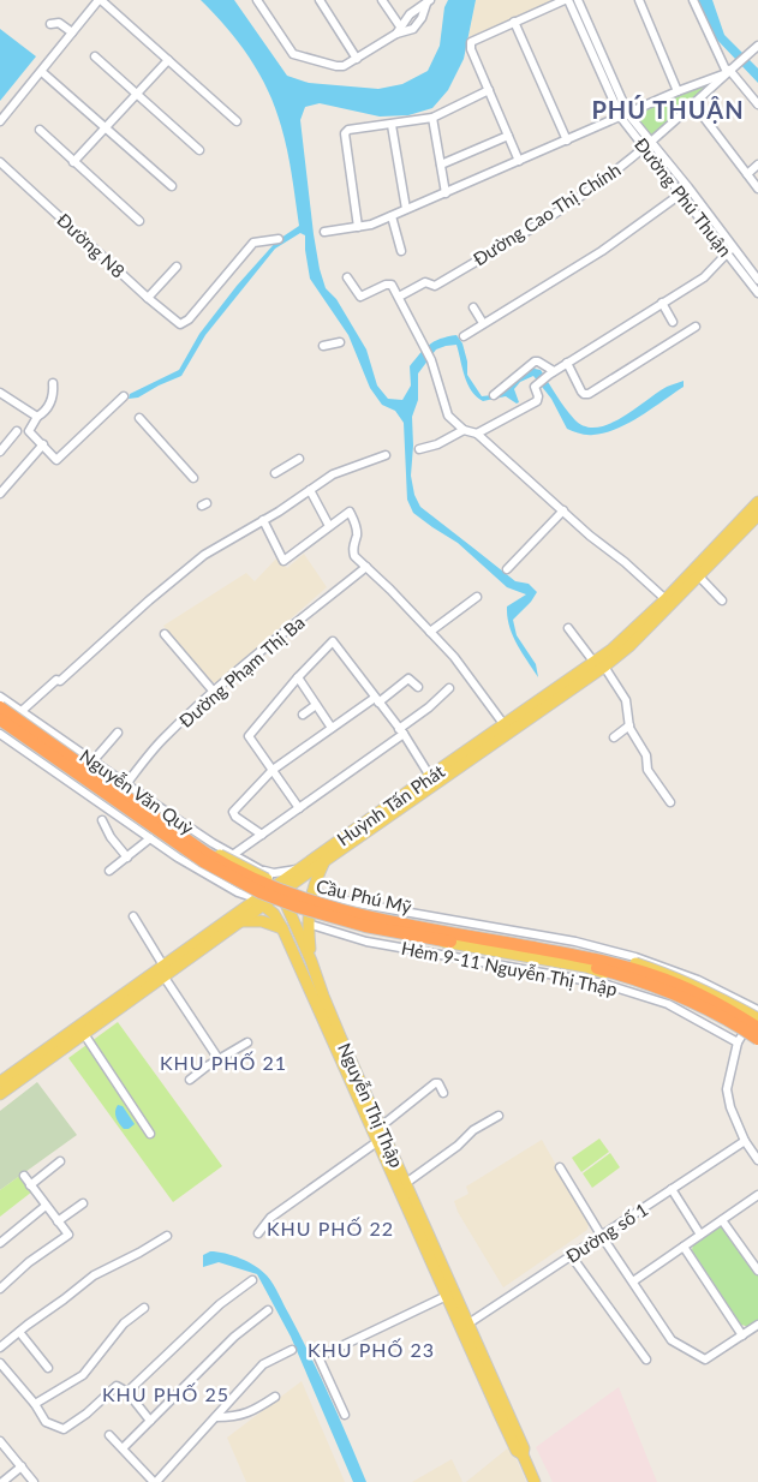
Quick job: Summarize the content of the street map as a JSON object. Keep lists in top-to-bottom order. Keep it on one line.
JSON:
{"streets":{"highway":["Cầu Phú Mỹ"],"main road":["Huỳnh Tấn Phát","Nguyễn Thị Thập"],"street":["Đường Phú Thuận","Đường Cao Thị Chính","Đường N8","Đường Phạm Thị Ba","Nguyễn Văn Quỳ","Hẻm 9-11 Nguyễn Thị Thập","Đường số 1"]},"crossings":[["Đường Phú Thuận","Đường Cao Thị Chính"],["Đường Phạm Thị Ba","Nguyễn Văn Quỳ"],["Nguyễn Văn Quỳ","Huỳnh Tấn Phát"],["Nguyễn Văn Quỳ","Nguyễn Thị Thập"],["Huỳnh Tấn Phát","Nguyễn Thị Thập"],["Nguyễn Thị Thập","Đường số 1"]],"districts":["PHÚ THUẬN","KHU PHỐ 21","KHU PHỐ 22","KHU PHỐ 23","KHU PHỐ 25"]}
